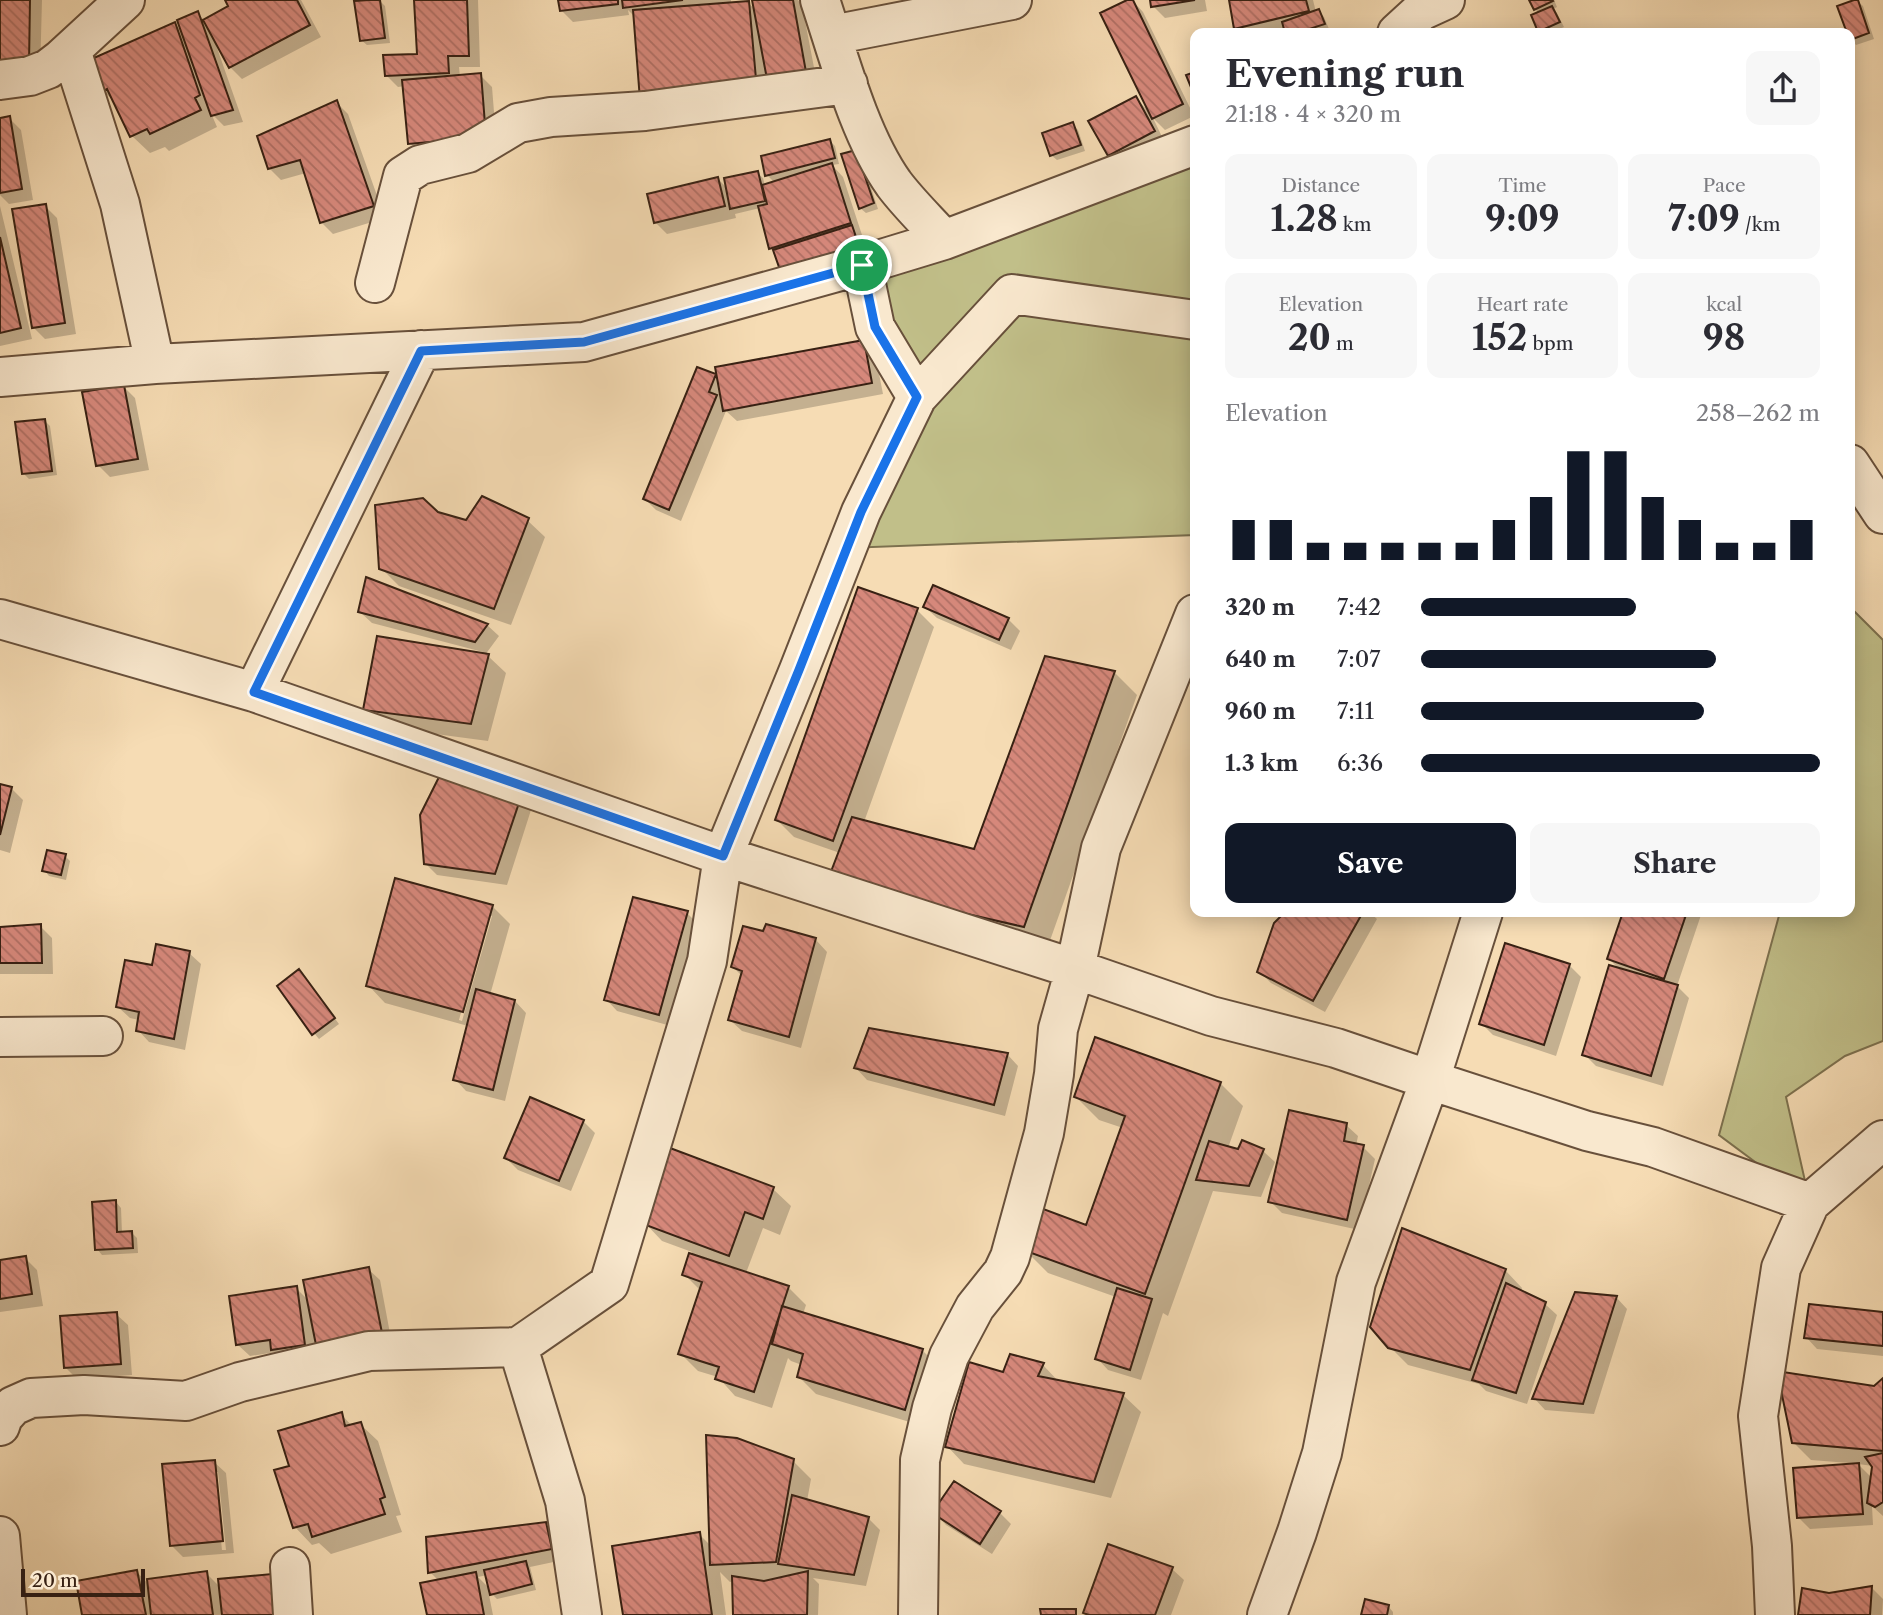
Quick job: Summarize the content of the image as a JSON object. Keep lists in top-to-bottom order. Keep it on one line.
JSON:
{"scale_bar":"20 m","page":{"heading":["Evening run","21:18 · 4 × 320 m"],"stats":[["Distance","1.28 km"],["Time","9:09"],["Pace","7:09 /km"],["Elevation","20 m"],["Heart rate","152 bpm"],["kcal","98"]],"chart":["Elevation","258–262 m"],"list":[{"name":"320 m","note":"7:42"},{"name":"640 m","note":"7:07"},{"name":"960 m","note":"7:11"},{"name":"1.3 km","note":"6:36"}],"buttons":["Save","Share"],"scale":"20 m"}}
